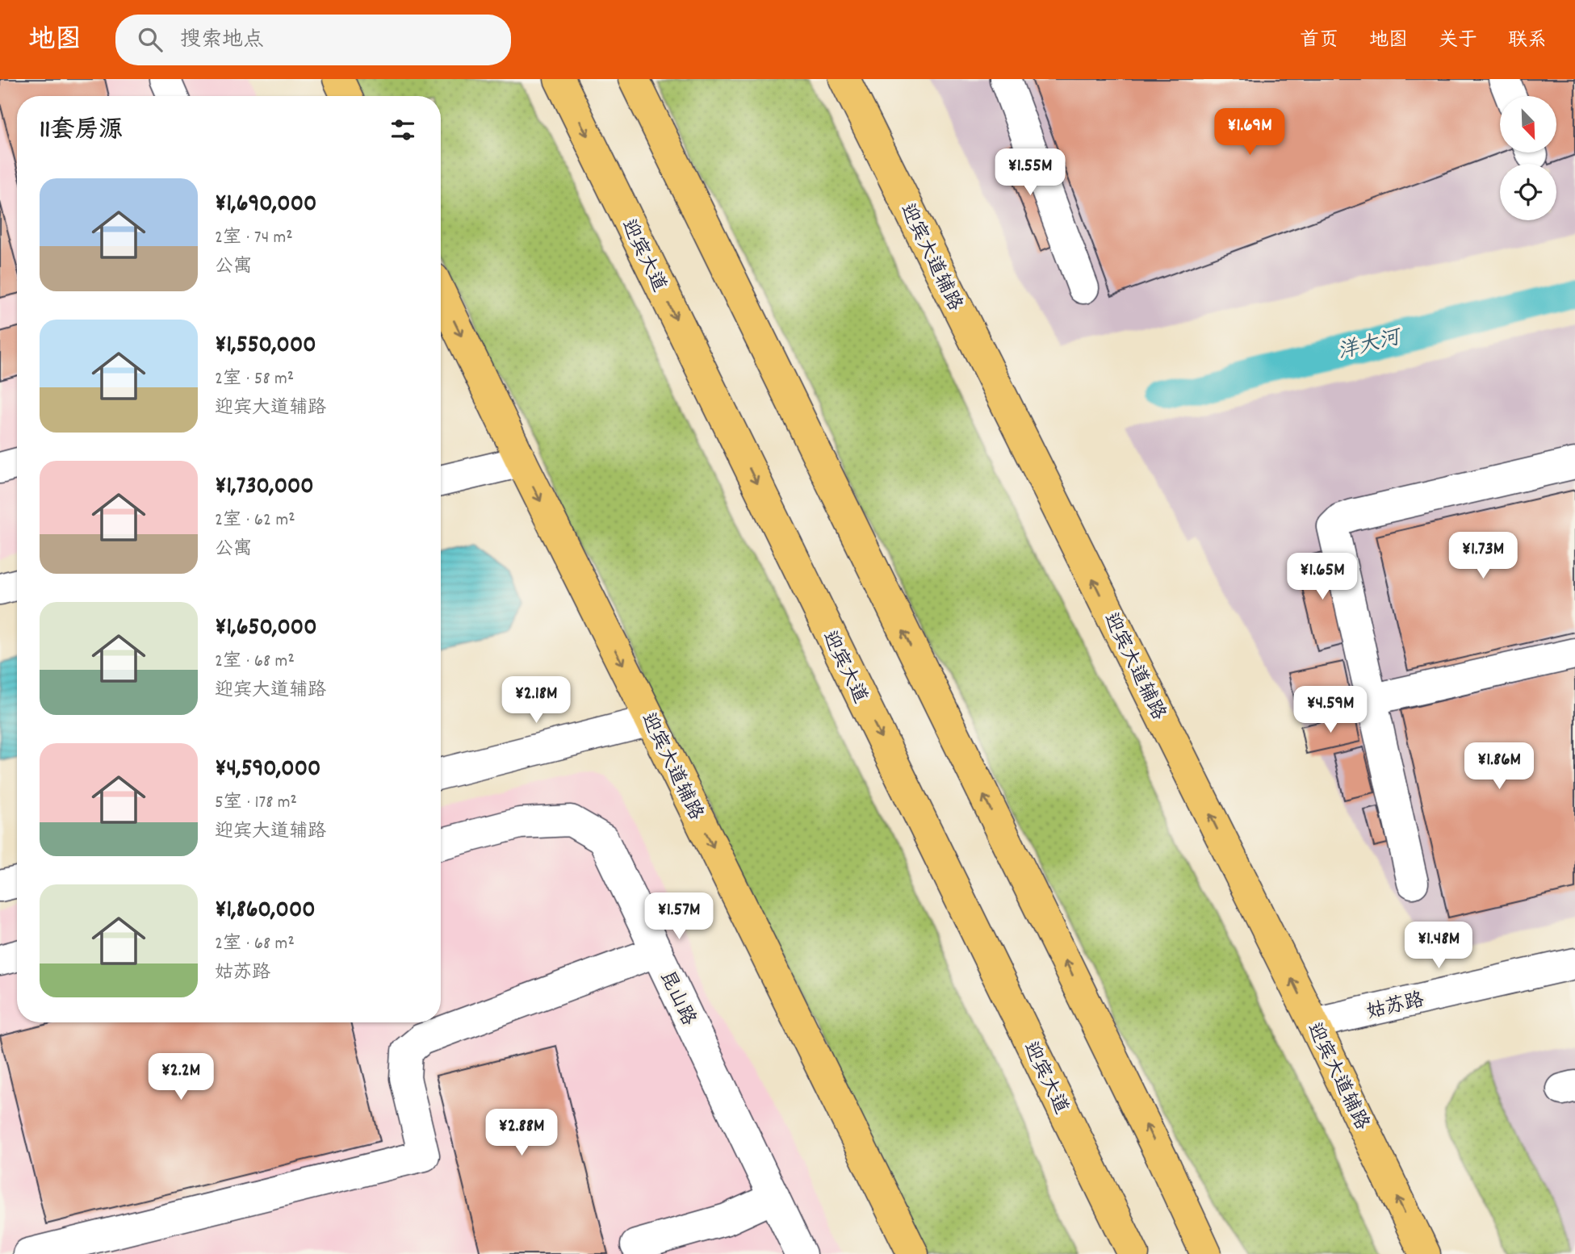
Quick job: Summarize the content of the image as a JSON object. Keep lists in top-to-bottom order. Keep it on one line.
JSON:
{"streets":{"main road":["迎宾大道","迎宾大道辅路"],"street":["昆山路","姑苏路"]},"crossings":[["迎宾大道辅路","姑苏路"]],"water":["洋大河"],"north":"bottom right","page":{"header":"地图","search":"搜索地点","nav":["首页","地图","关于","联系"],"heading":"11套房源","price":["¥1.69M","¥1.55M","¥1.73M","¥1.65M","¥2.18M","¥4.59M","¥1.86M","¥1.57M","¥1.48M","¥2.2M","¥2.88M"],"list":[{"name":"¥1,690,000","note":"2室 · 74 m² · 公寓"},{"name":"¥1,550,000","note":"2室 · 58 m² · 迎宾大道辅路"},{"name":"¥1,730,000","note":"2室 · 62 m² · 公寓"},{"name":"¥1,650,000","note":"2室 · 68 m² · 迎宾大道辅路"},{"name":"¥4,590,000","note":"5室 · 178 m² · 迎宾大道辅路"},{"name":"¥1,860,000","note":"2室 · 68 m² · 姑苏路"}]}}
